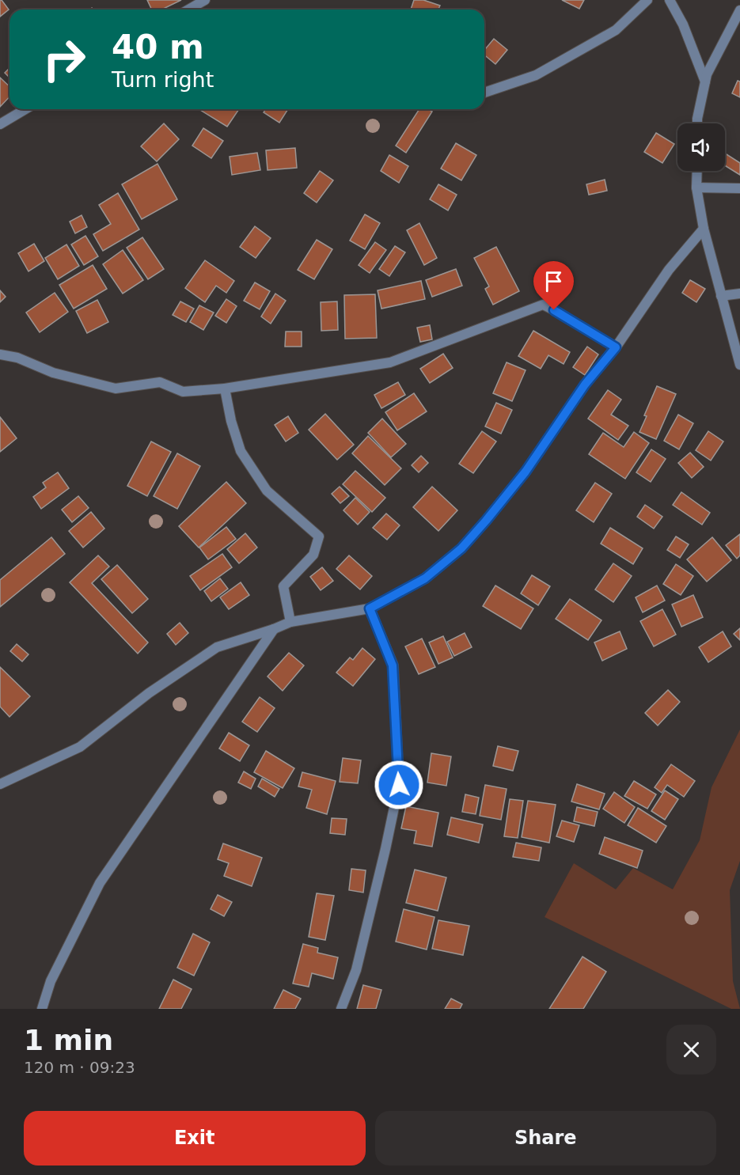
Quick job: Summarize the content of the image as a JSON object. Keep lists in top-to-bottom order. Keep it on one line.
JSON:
{"page":{"turn":["40 m","Turn right"],"heading":["1 min","120 m · 09:23"],"buttons":["Exit","Share"]}}
